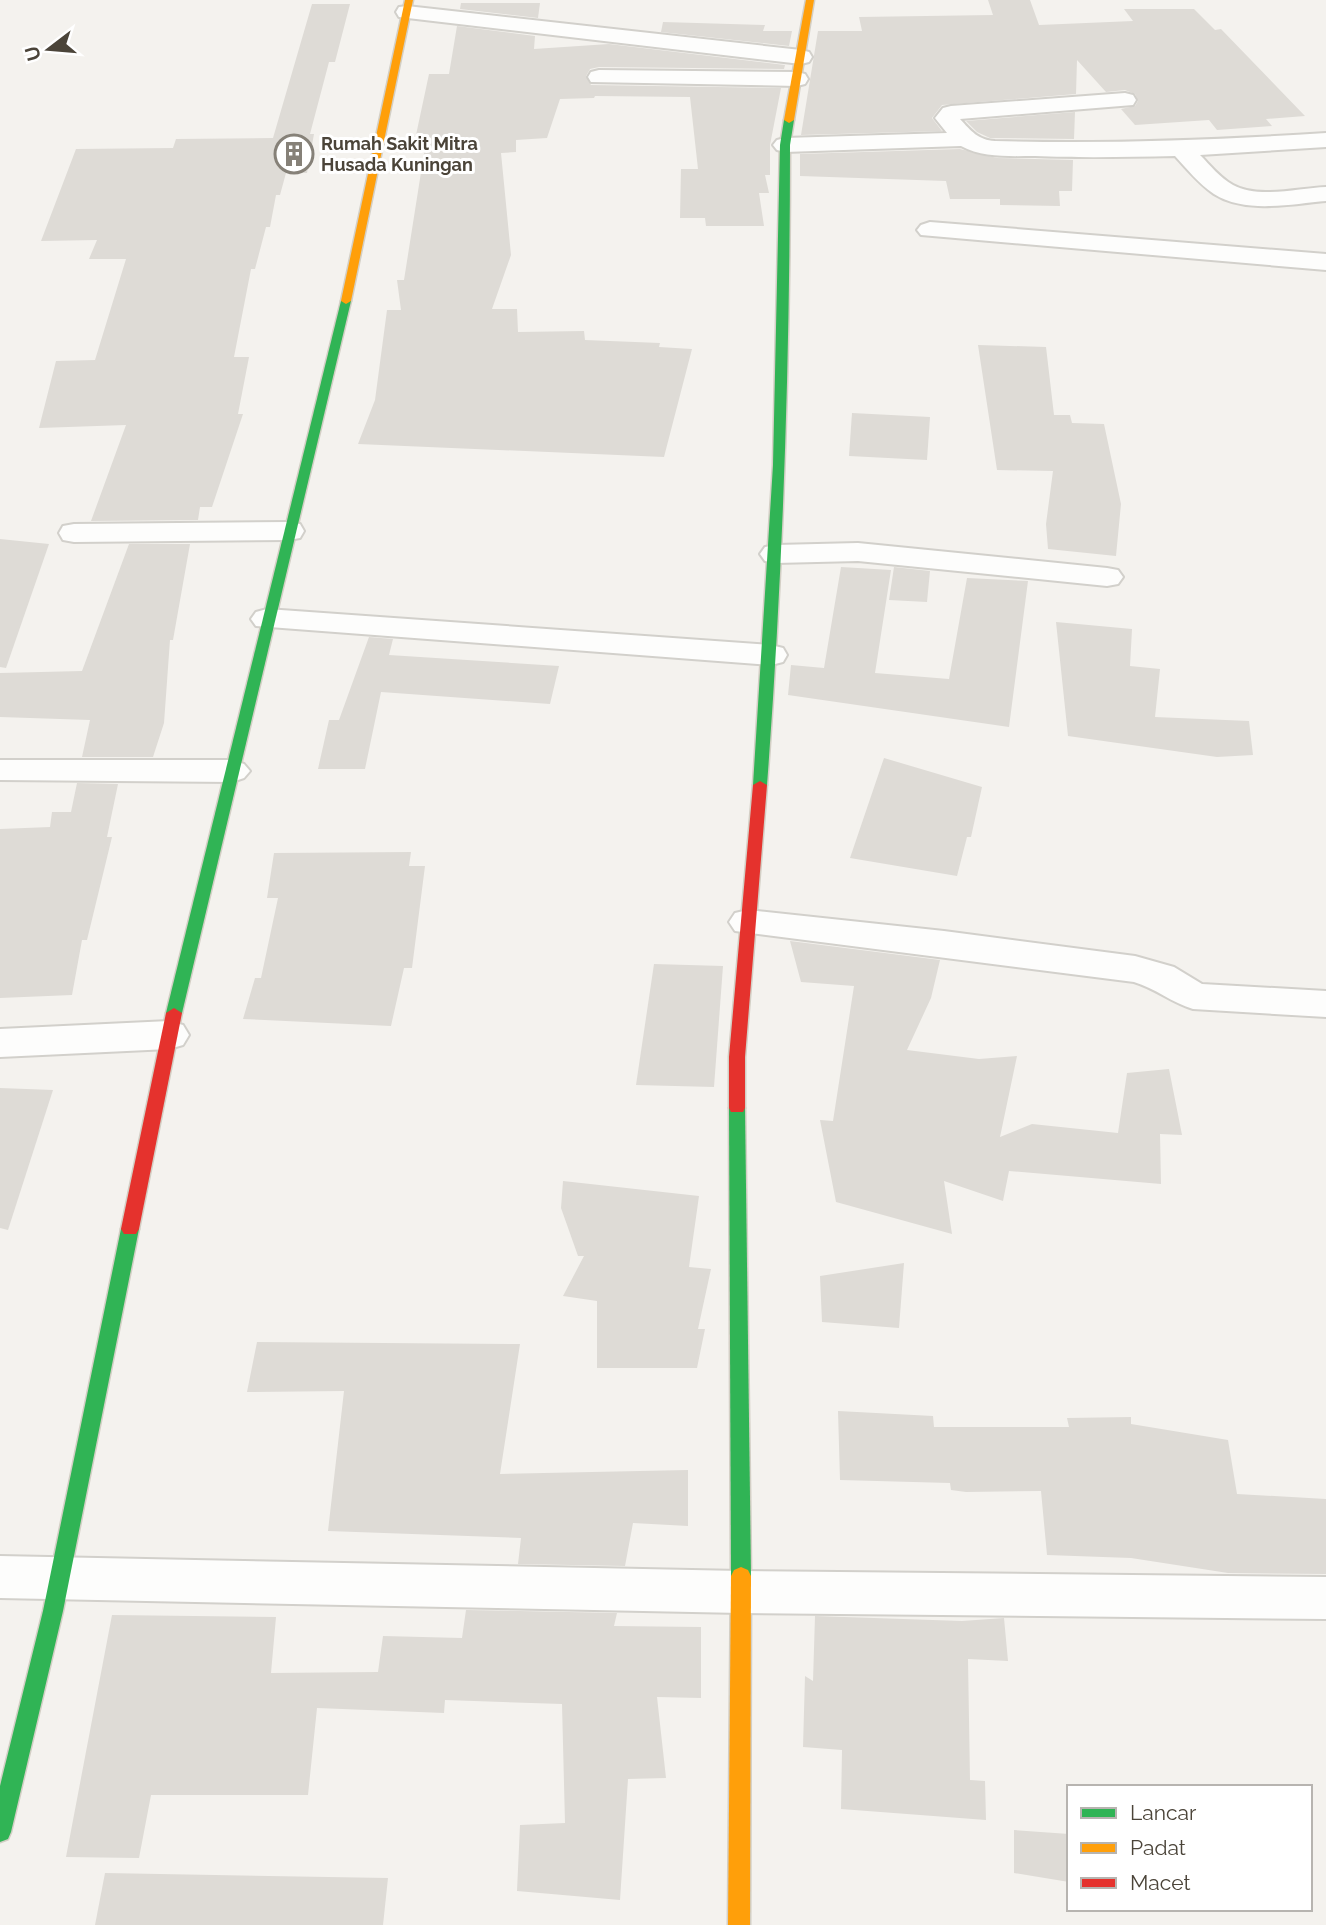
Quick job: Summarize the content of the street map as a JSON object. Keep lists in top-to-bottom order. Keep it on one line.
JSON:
{"places":{"building":["Rumah Sakit Mitra Husada Kuningan"]},"legend":["Lancar","Padat","Macet"],"north":"left"}
